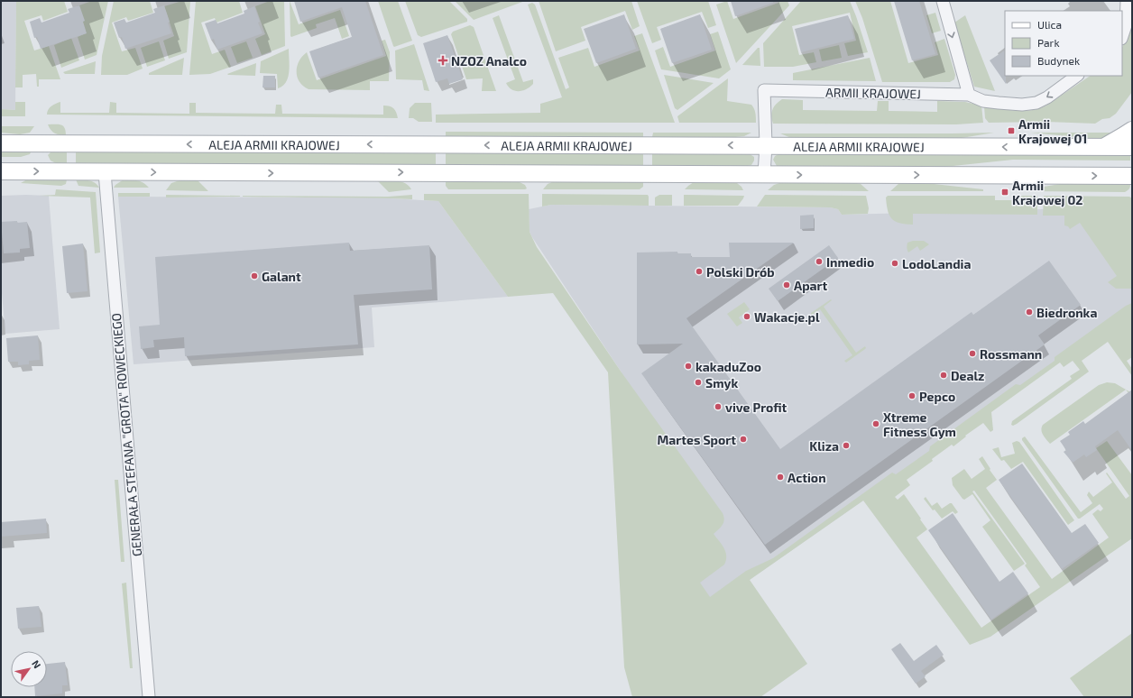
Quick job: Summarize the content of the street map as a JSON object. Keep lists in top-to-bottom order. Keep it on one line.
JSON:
{"streets":{"street":["ARMII KRAJOWEJ","ALEJA ARMII KRAJOWEJ","GENERAŁA STEFANA \"GROTA\" ROWECKIEGO"]},"crossings":[["ARMII KRAJOWEJ","ALEJA ARMII KRAJOWEJ"]],"places":{"health":["NZOZ Analco"],"transit":["Armii Krajowej 01","Armii Krajowej 02"],"other":["Inmedio","LodoLandia","Polski Drób","Galant","Apart","Biedronka","Wakacje.pl","Rossmann","kakaduZoo","Dealz","Smyk","Pepco","vive Profit","Xtreme Fitness Gym","Martes Sport","Kliza","Action"]},"legend":["Ulica","Park","Budynek"],"north":"top right"}
